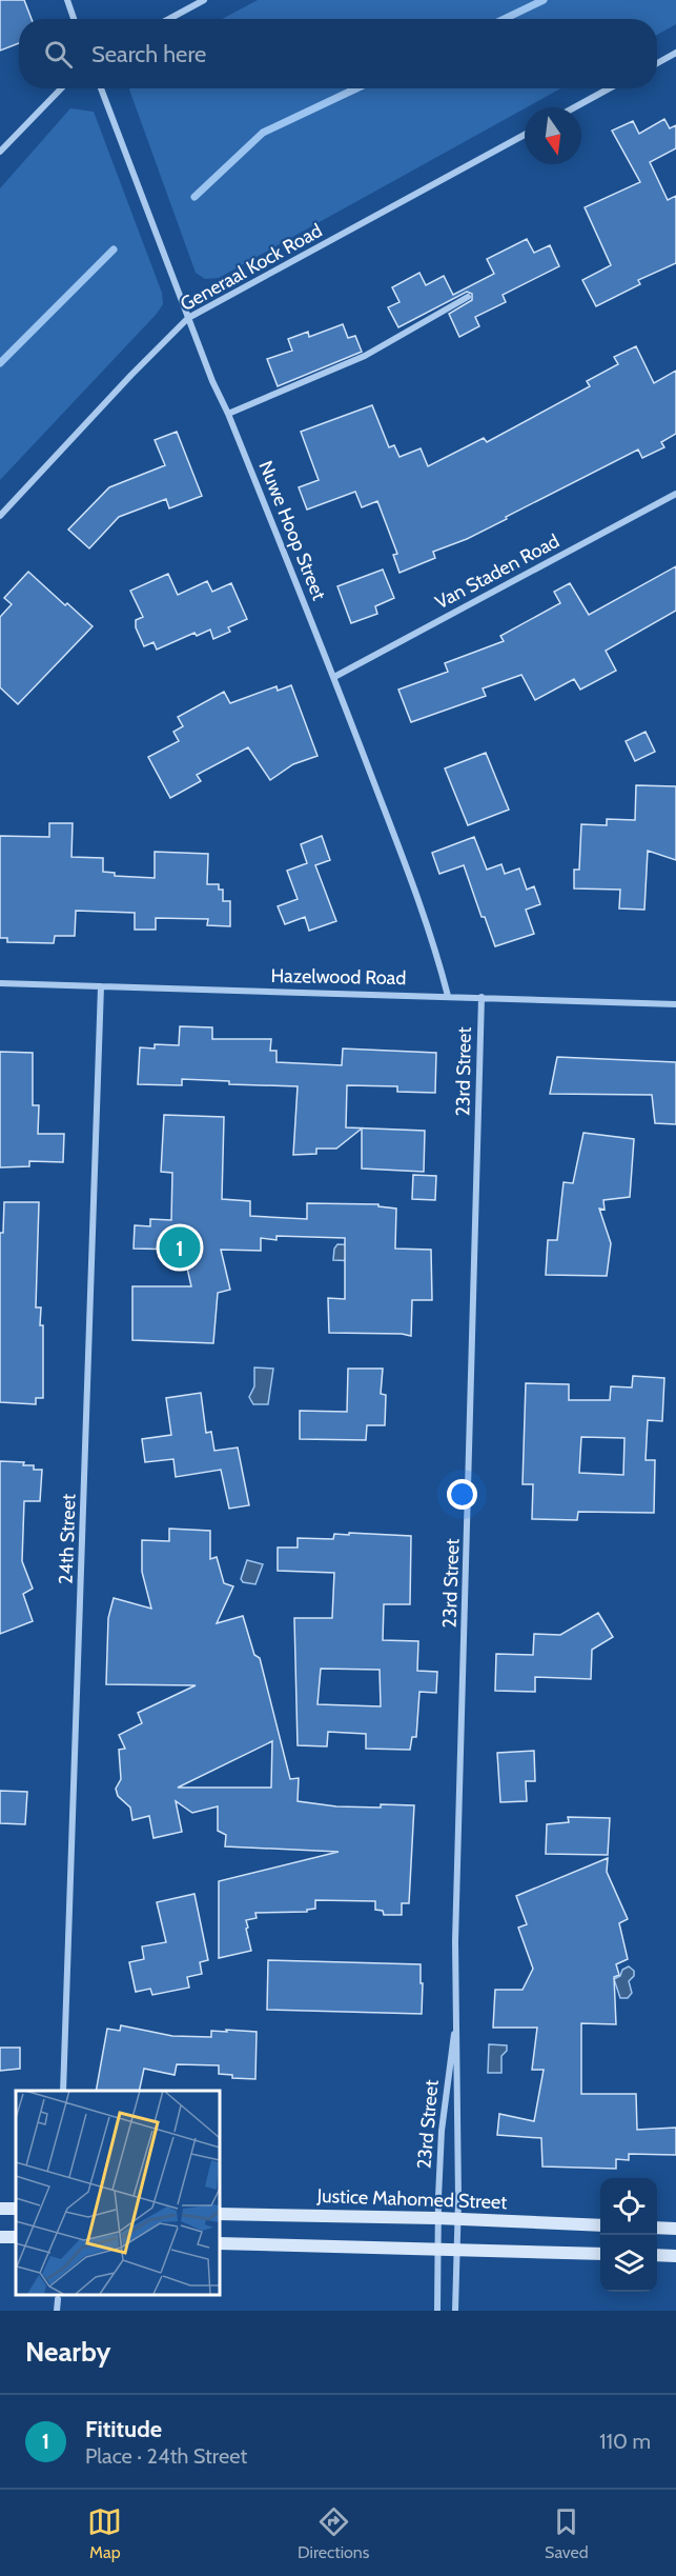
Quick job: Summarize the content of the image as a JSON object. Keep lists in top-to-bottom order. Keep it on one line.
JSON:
{"streets":{"main road":["Justice Mahomed Street"],"street":["Generaal Kock Road","Nuwe Hoop Street","Van Staden Road","Hazelwood Road","23rd Street","24th Street"]},"crossings":[["Generaal Kock Road","Nuwe Hoop Street"],["Nuwe Hoop Street","Van Staden Road"],["Nuwe Hoop Street","Hazelwood Road"],["Hazelwood Road","23rd Street"],["Hazelwood Road","24th Street"],["23rd Street","Justice Mahomed Street"]],"north":"bottom","page":{"search":"Search here","pins":"1","heading":"Nearby","list":[{"mark":"1","name":"Fititude","note":"Place · 24th Street","value":"110 m"}],"nav":["Map","Directions","Saved"]}}
